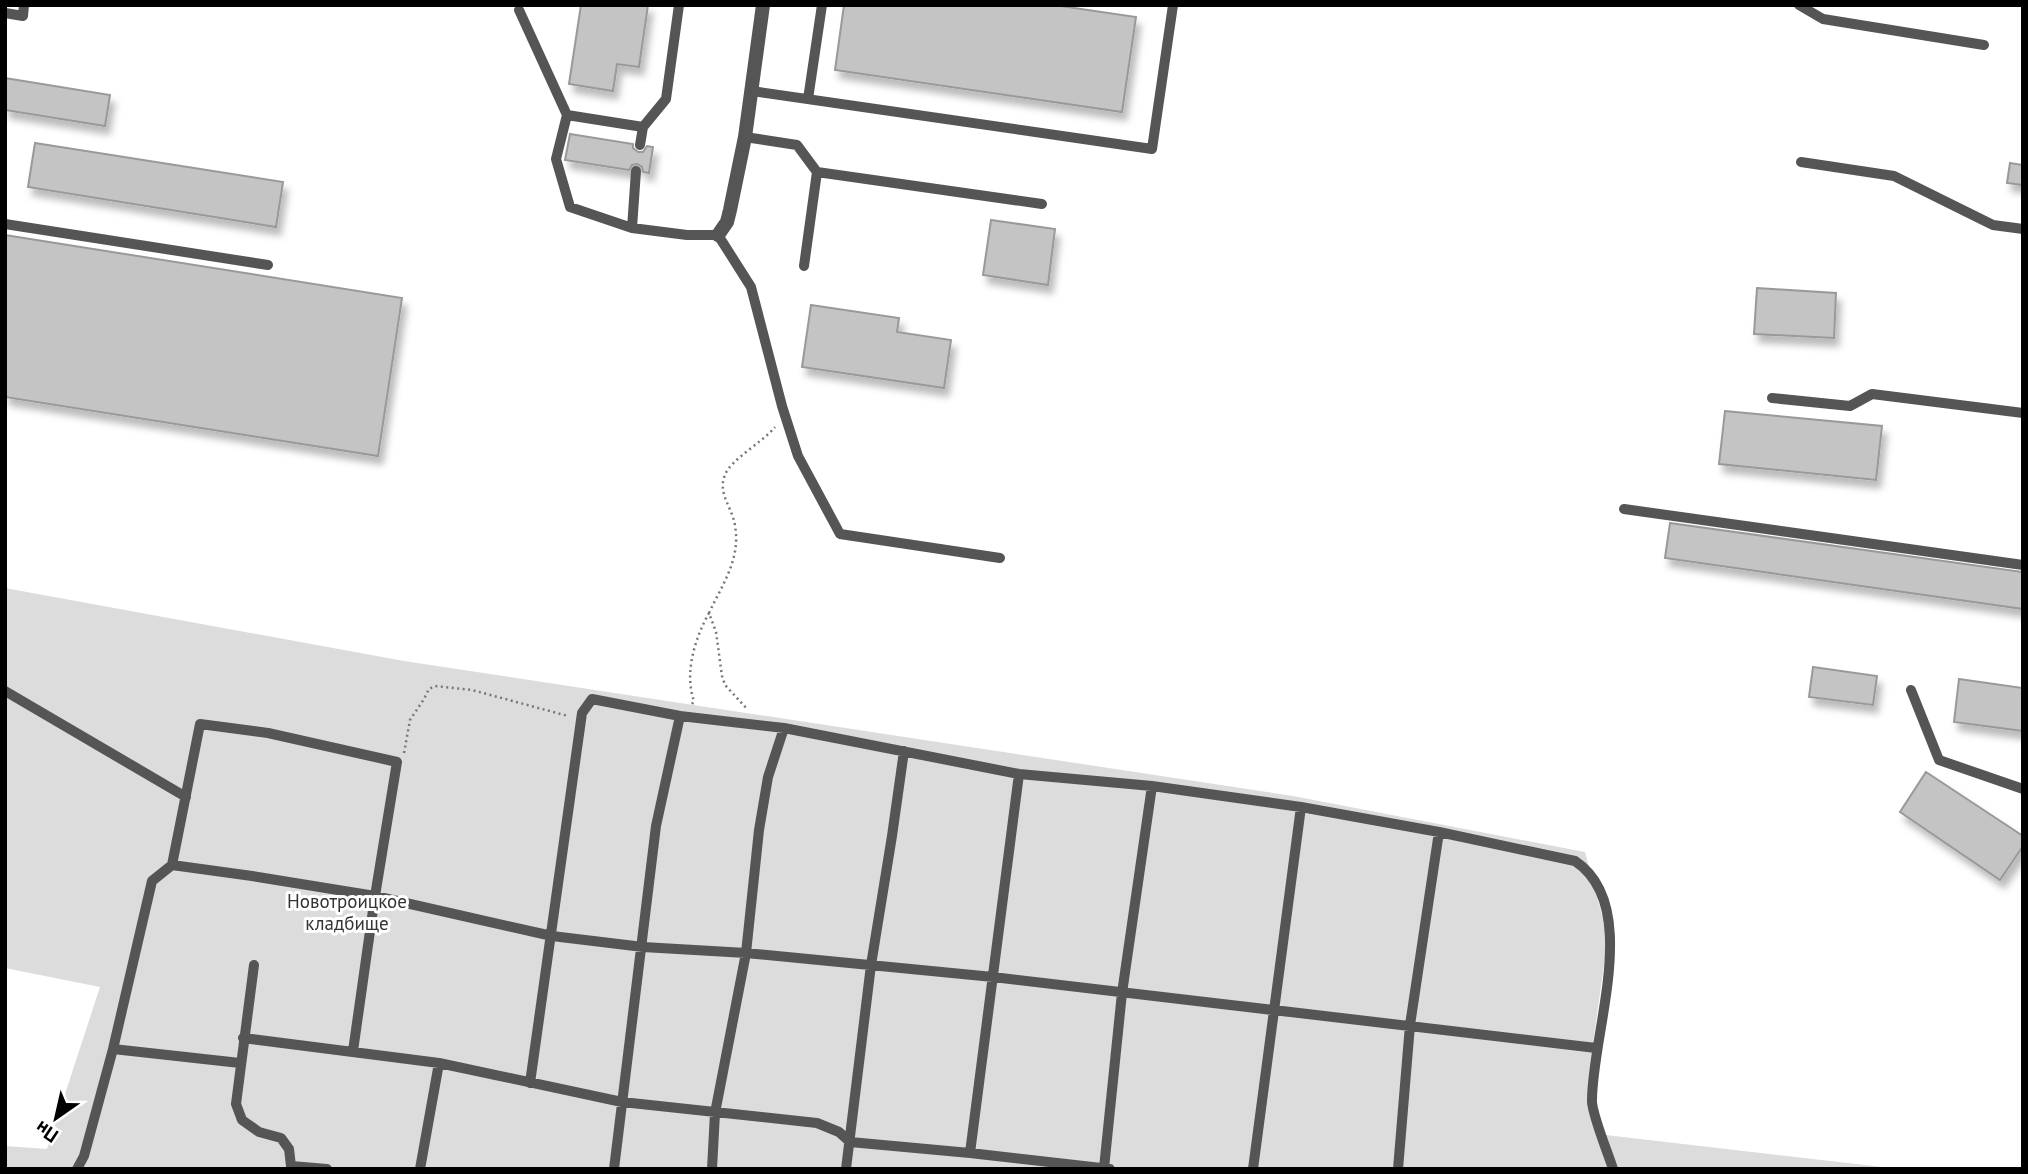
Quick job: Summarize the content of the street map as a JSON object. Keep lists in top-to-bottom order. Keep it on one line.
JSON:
{"parks":["Новотроицкое кладбище"],"north":"bottom left"}
